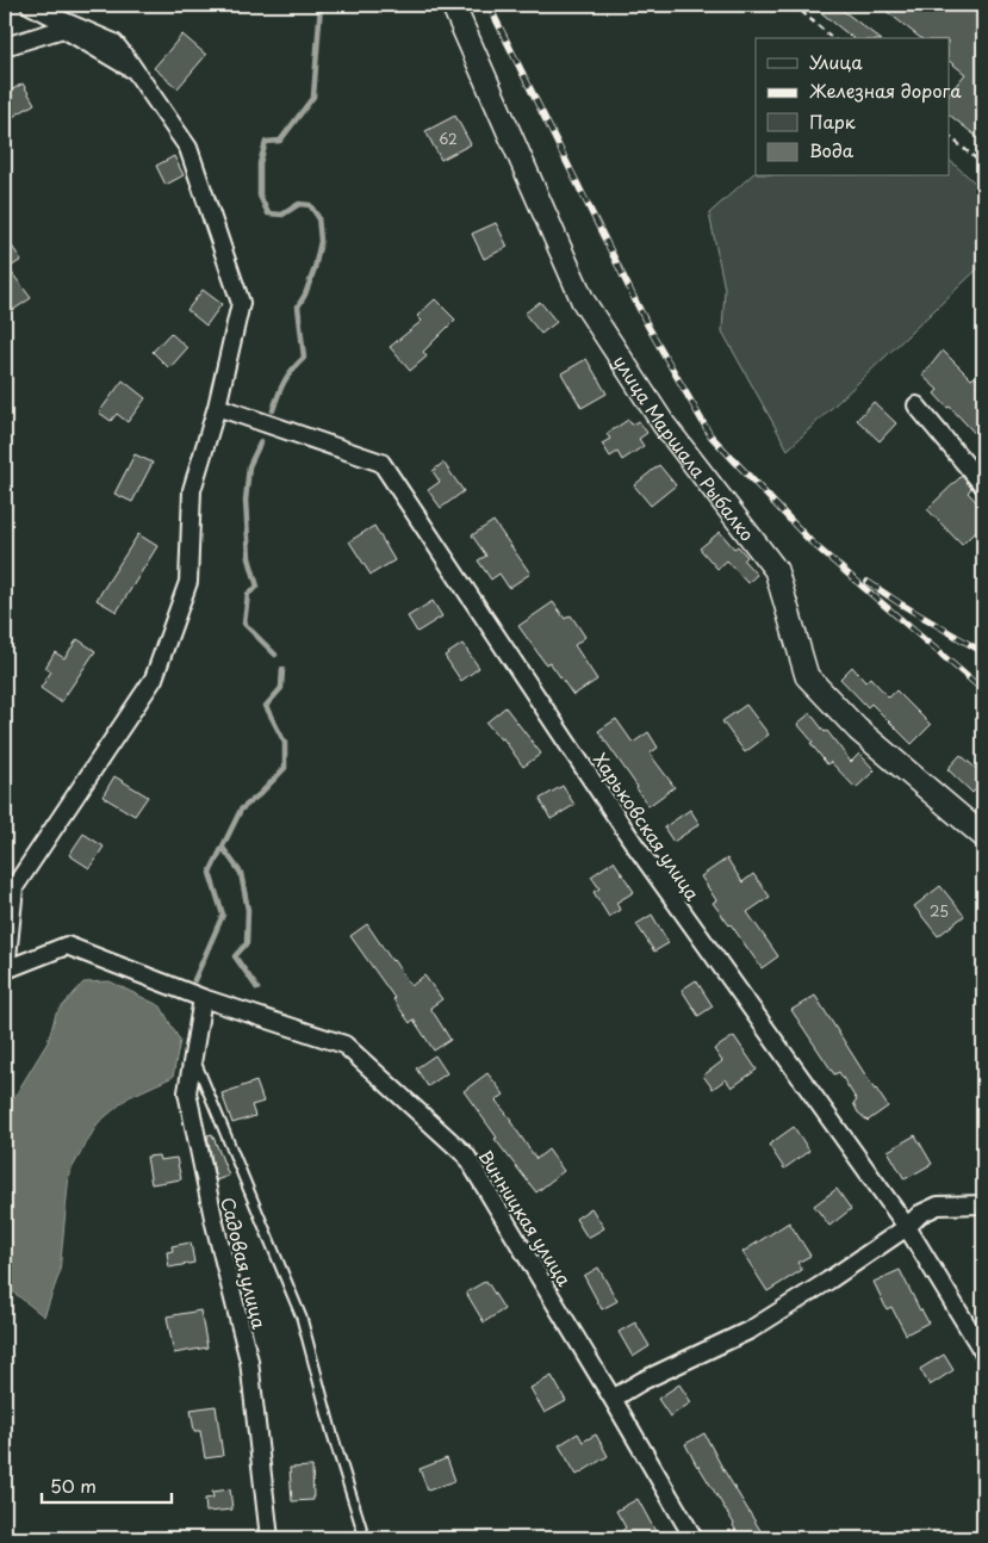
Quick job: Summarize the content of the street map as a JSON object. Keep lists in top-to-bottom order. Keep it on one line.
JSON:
{"streets":{"street":["улица Маршала Рыбалко","Харьковская улица","Винницкая улица","Садовая улица"]},"crossings":[["Винницкая улица","Садовая улица"]],"house_numbers":["62","25"],"legend":["Улица","Железная дорога","Парк","Вода"],"scale_bar":"50 m"}
